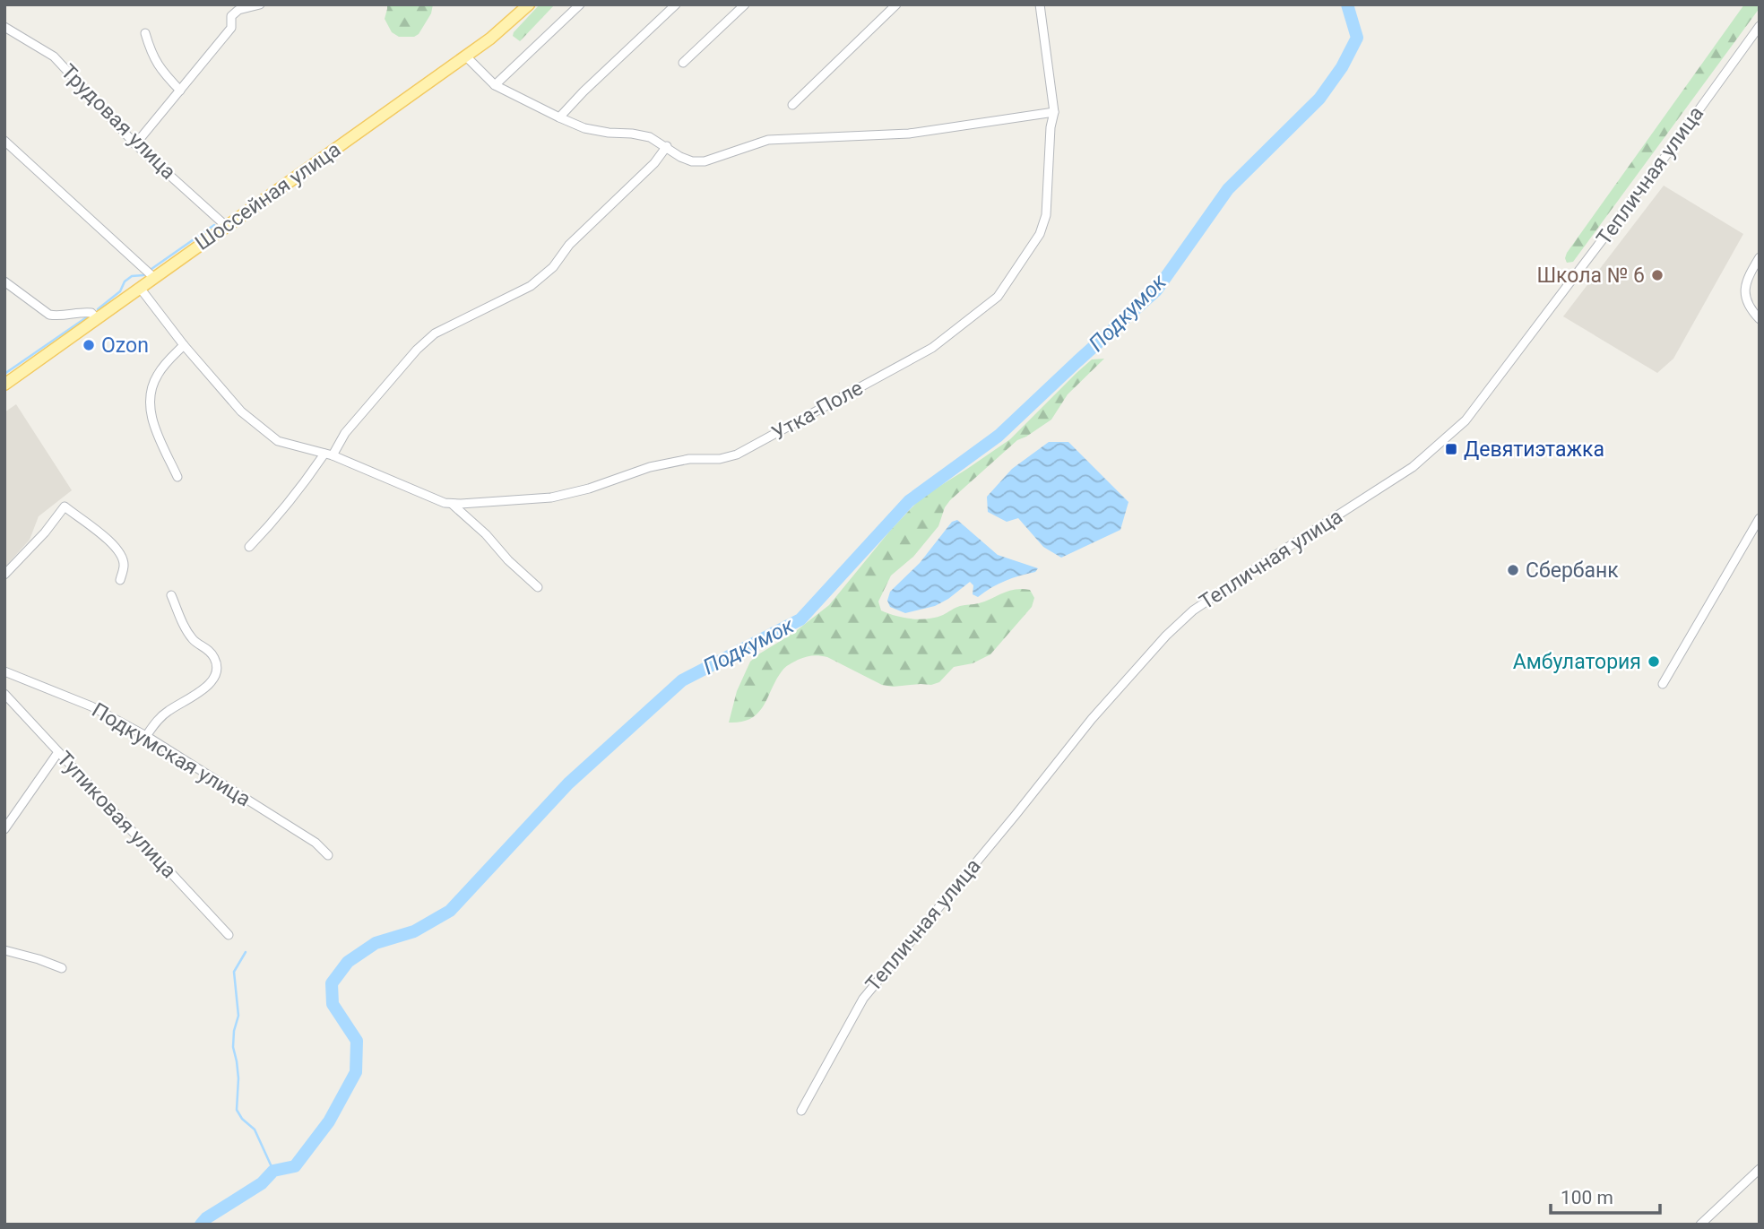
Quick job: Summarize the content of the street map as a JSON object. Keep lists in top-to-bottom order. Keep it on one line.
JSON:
{"streets":{"main road":["Шоссейная улица"],"street":["Трудовая улица","Тепличная улица","Утка-Поле","Подкумская улица","Тупиковая улица"]},"crossings":[["Трудовая улица","Шоссейная улица"],["Шоссейная улица","Утка-Поле"]],"water":["Подкумок"],"places":{"other":["Школа № 6","Ozon","Сбербанк","Амбулатория"],"transit":["Девятиэтажка"]},"scale_bar":"100 m"}
